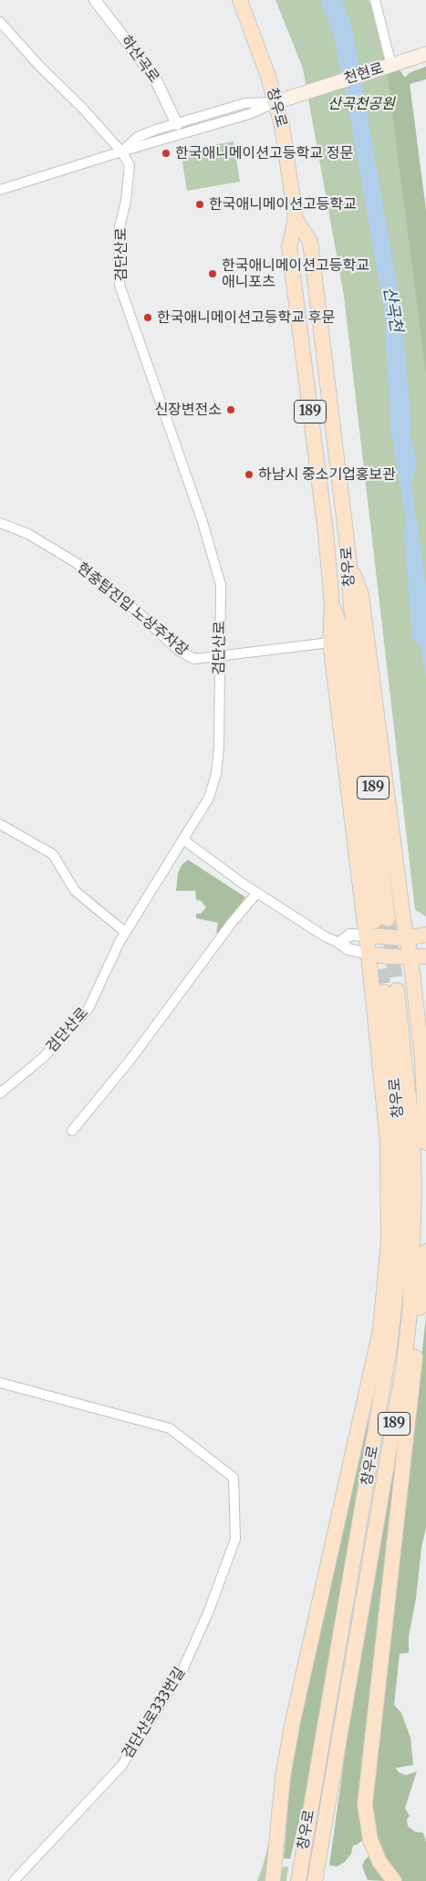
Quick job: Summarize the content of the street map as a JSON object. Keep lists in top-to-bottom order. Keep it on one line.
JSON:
{"streets":{"main road":["천현로","창우로","189"],"street":["하산곡로","검단산로","현충탑진입 노상주차장","검단산로333번길"]},"crossings":[["천현로","창우로"],["검단산로","현충탑진입 노상주차장"]],"water":["산곡천"],"parks":["산곡천공원"],"places":["한국애니메이션고등학교 정문","한국애니메이션고등학교","한국애니메이션고등학교 애니포츠","한국애니메이션고등학교 후문","신장변전소","하남시 중소기업홍보관"]}
